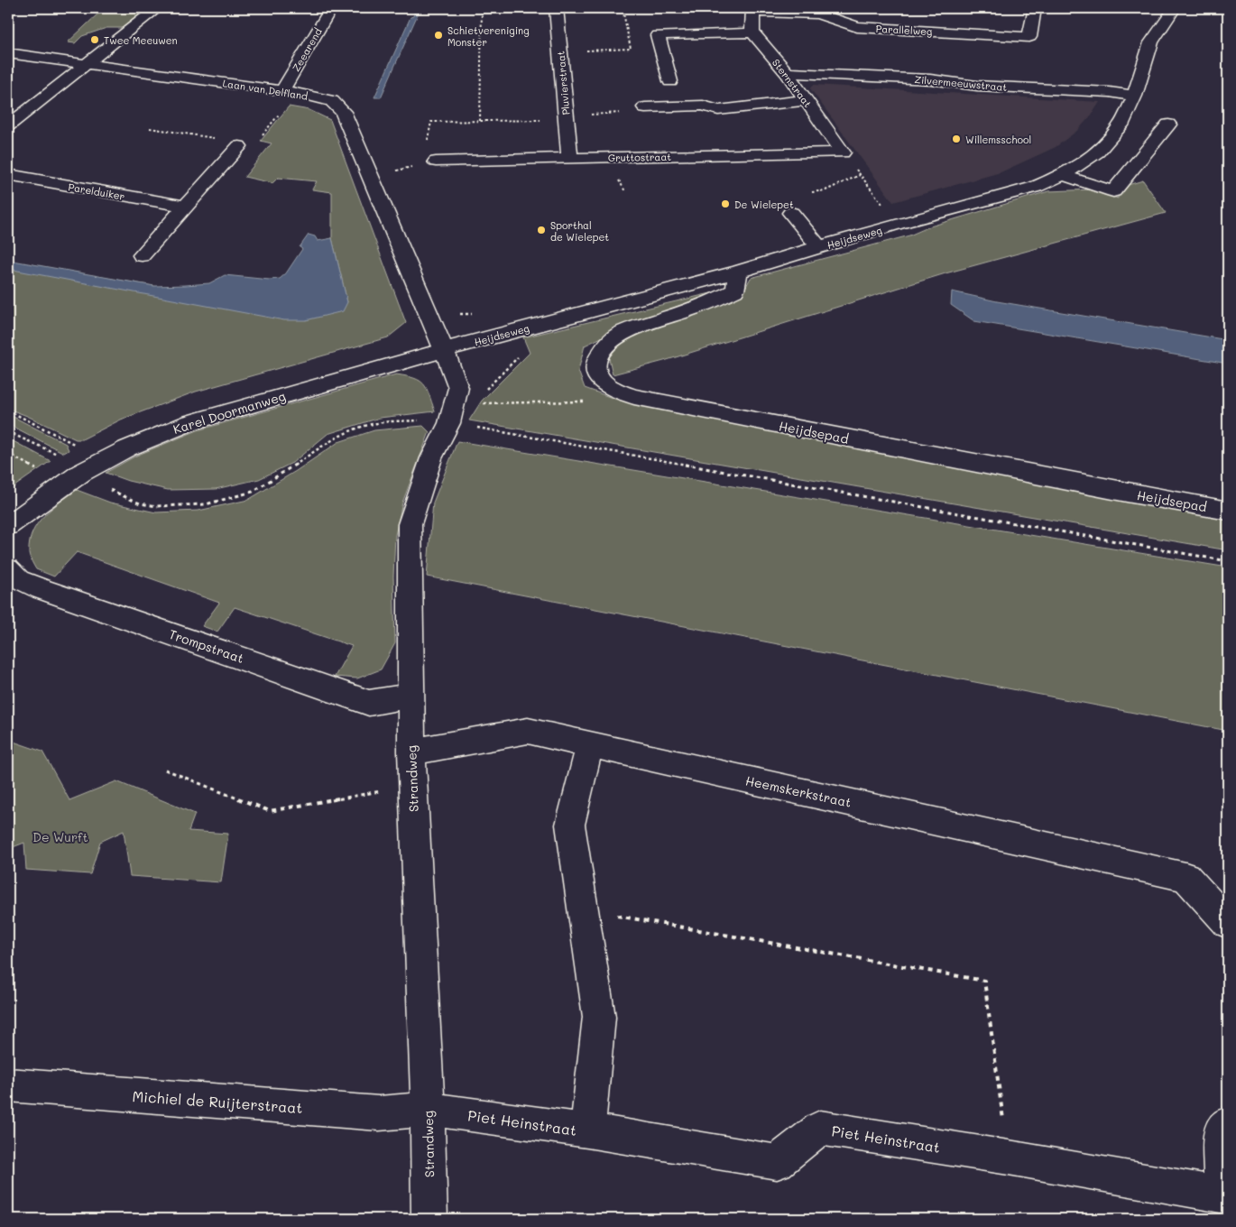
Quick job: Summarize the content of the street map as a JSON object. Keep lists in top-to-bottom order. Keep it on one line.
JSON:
{"streets":{"street":["Parallelweg","Zeearend","Pluvierstraat","Sternstraat","Zilvermeeuwstraat","Laan van Delfland","Gruttostraat","Parelduiker","Heijdseweg","Karel Doormanweg","Heijdsepad","Trompstraat","Strandweg","Heemskerkstraat","Michiel de Ruijterstraat","Piet Heinstraat"]},"crossings":[["Zeearend","Laan van Delfland"],["Pluvierstraat","Gruttostraat"],["Sternstraat","Zilvermeeuwstraat"],["Sternstraat","Gruttostraat"],["Zilvermeeuwstraat","Heijdseweg"],["Laan van Delfland","Heijdseweg"],["Laan van Delfland","Karel Doormanweg"],["Laan van Delfland","Strandweg"],["Heijdseweg","Karel Doormanweg"],["Heijdseweg","Heijdsepad"],["Heijdseweg","Strandweg"],["Karel Doormanweg","Strandweg"],["Trompstraat","Strandweg"],["Strandweg","Heemskerkstraat"],["Strandweg","Michiel de Ruijterstraat"],["Strandweg","Piet Heinstraat"],["Michiel de Ruijterstraat","Piet Heinstraat"]],"parks":["De Wurft"],"places":["Schietvereniging Monster","Twee Meeuwen","Willemsschool","De Wielepet","Sporthal de Wielepet"]}
